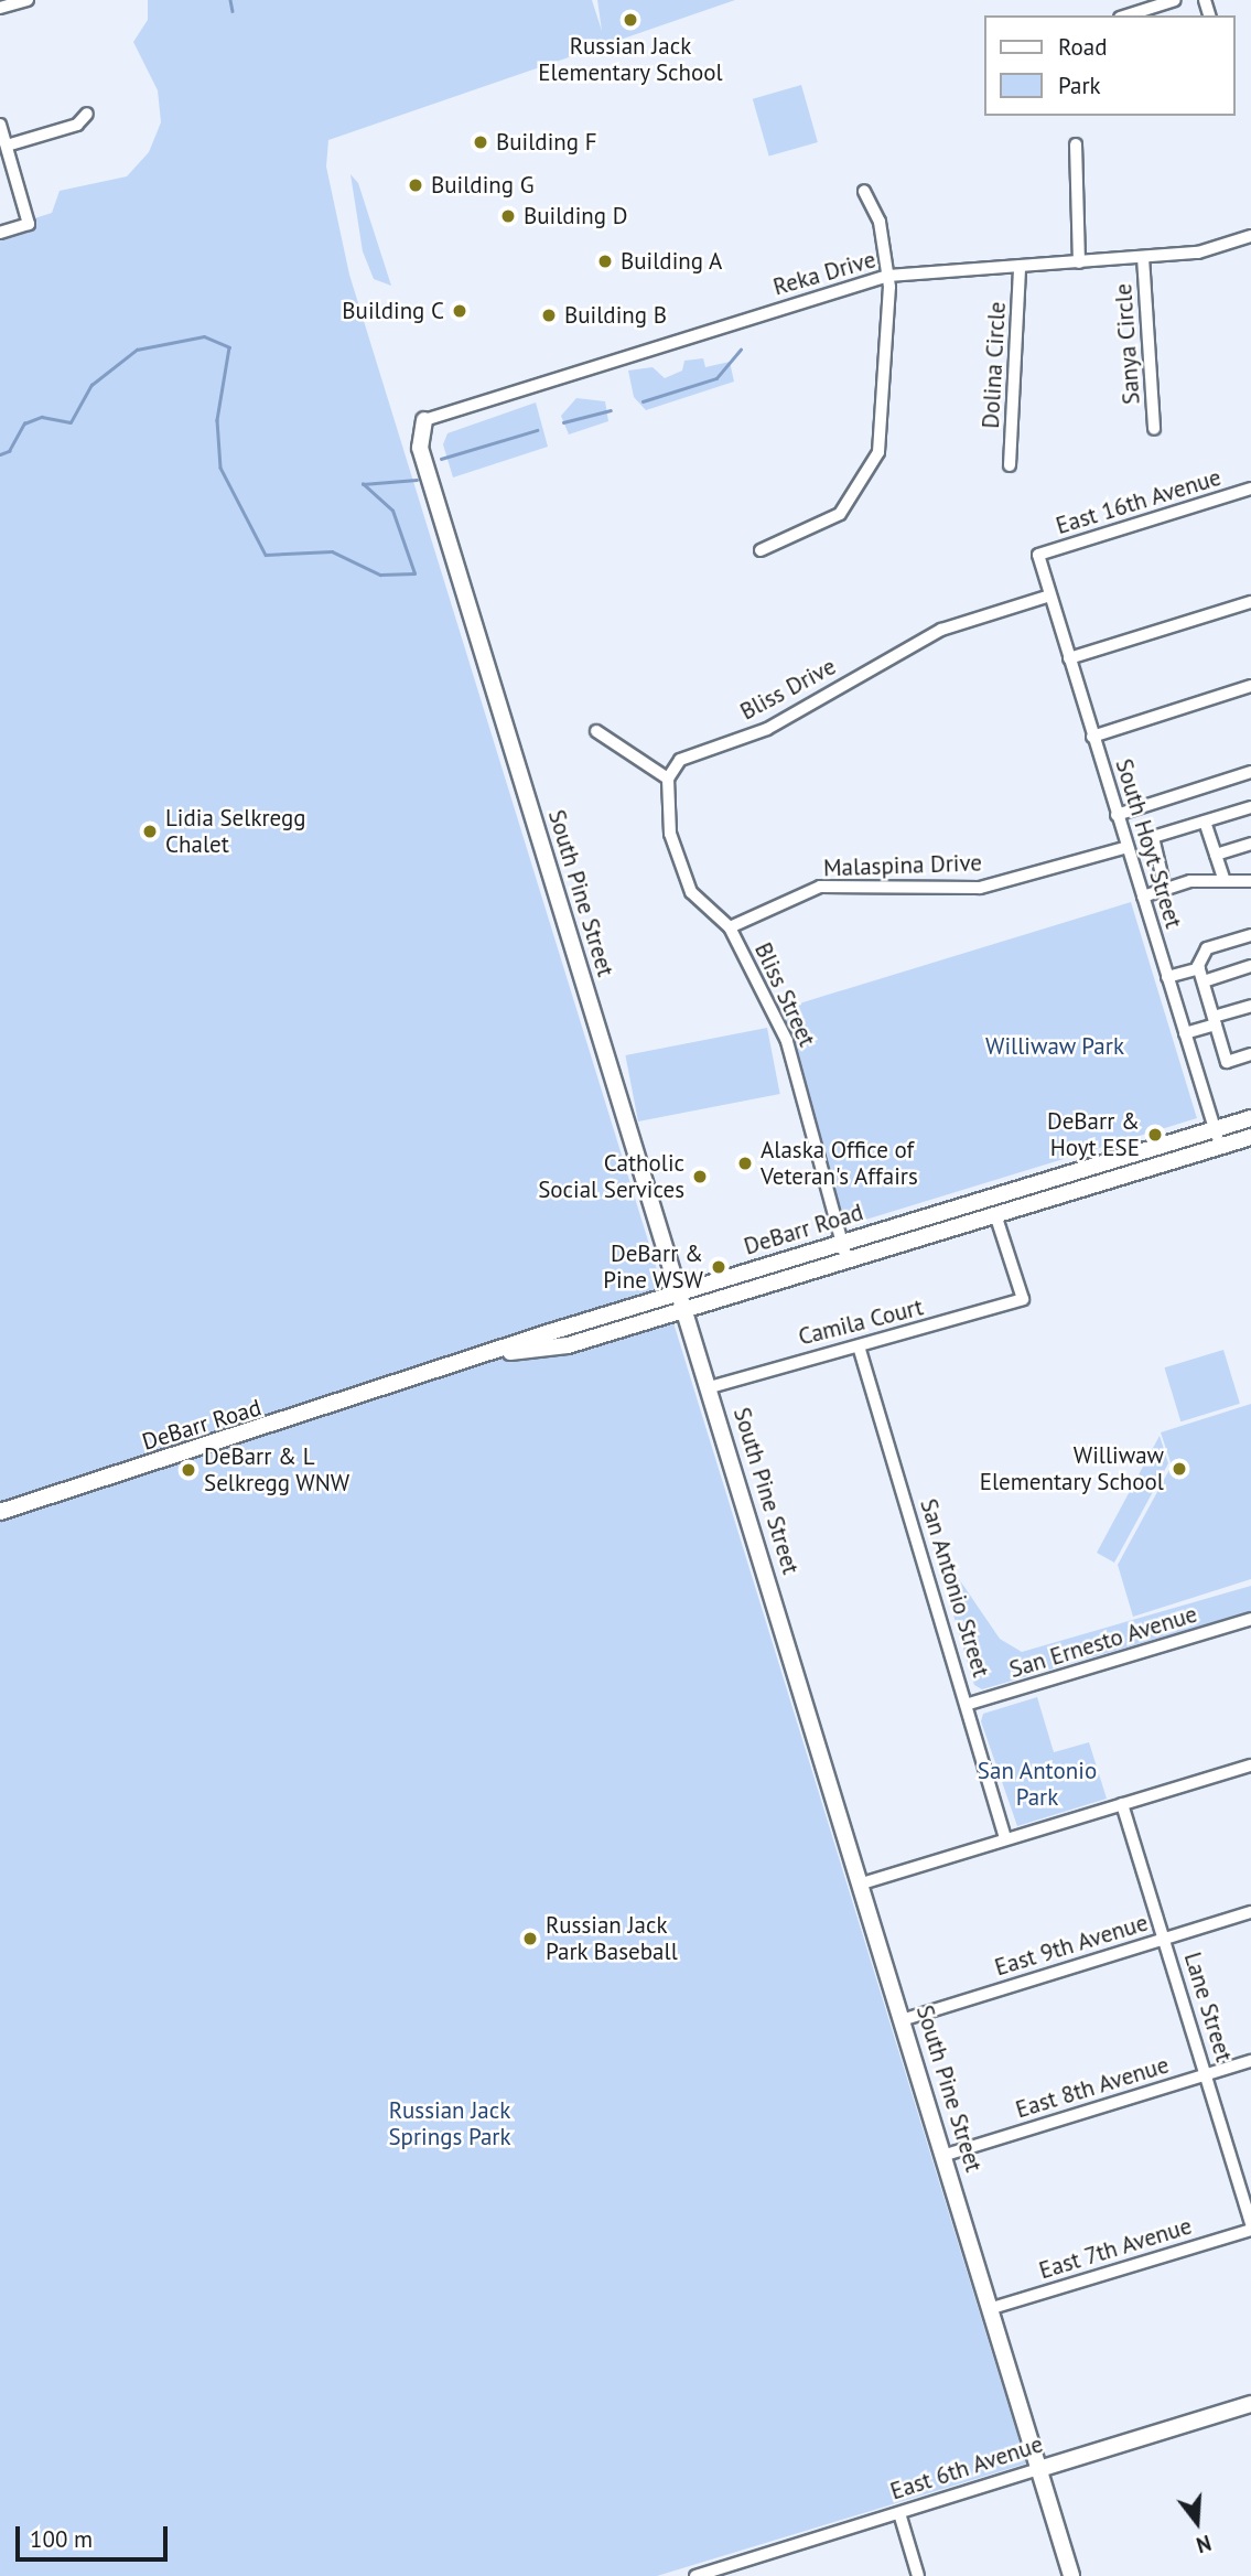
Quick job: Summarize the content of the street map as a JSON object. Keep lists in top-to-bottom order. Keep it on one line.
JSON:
{"streets":{"street":["Reka Drive","Sanya Circle","Dolina Circle","East 16th Avenue","Bliss Drive","South Hoyt Street","Malaspina Drive","South Pine Street","Bliss Street","DeBarr Road","Camila Court","San Antonio Street","San Ernesto Avenue","East 9th Avenue","Lane Street","East 8th Avenue","East 7th Avenue","East 6th Avenue"]},"crossings":[["Reka Drive","Sanya Circle"],["Reka Drive","Dolina Circle"],["Reka Drive","South Pine Street"],["East 16th Avenue","South Hoyt Street"],["Bliss Drive","South Hoyt Street"],["South Hoyt Street","Malaspina Drive"],["South Hoyt Street","DeBarr Road"],["Malaspina Drive","Bliss Street"],["South Pine Street","DeBarr Road"],["South Pine Street","Camila Court"],["South Pine Street","East 9th Avenue"],["South Pine Street","East 8th Avenue"],["South Pine Street","East 7th Avenue"],["South Pine Street","East 6th Avenue"],["Bliss Street","DeBarr Road"],["DeBarr Road","Camila Court"],["Camila Court","San Antonio Street"],["San Antonio Street","San Ernesto Avenue"],["East 9th Avenue","Lane Street"],["Lane Street","East 8th Avenue"]],"parks":["Williwaw Park","San Antonio Park","Russian Jack Springs Park"],"places":["Russian Jack Elementary School","Building F","Building G","Building D","Building A","Building C","Building B","Lidia Selkregg Chalet","DeBarr & Hoyt ESE","Alaska Office of Veteran's Affairs","Catholic Social Services","DeBarr & Pine WSW","Williwaw Elementary School","DeBarr & L Selkregg WNW","Russian Jack Park Baseball"],"legend":["Road","Park"],"scale_bar":"100 m","north":"bottom"}
